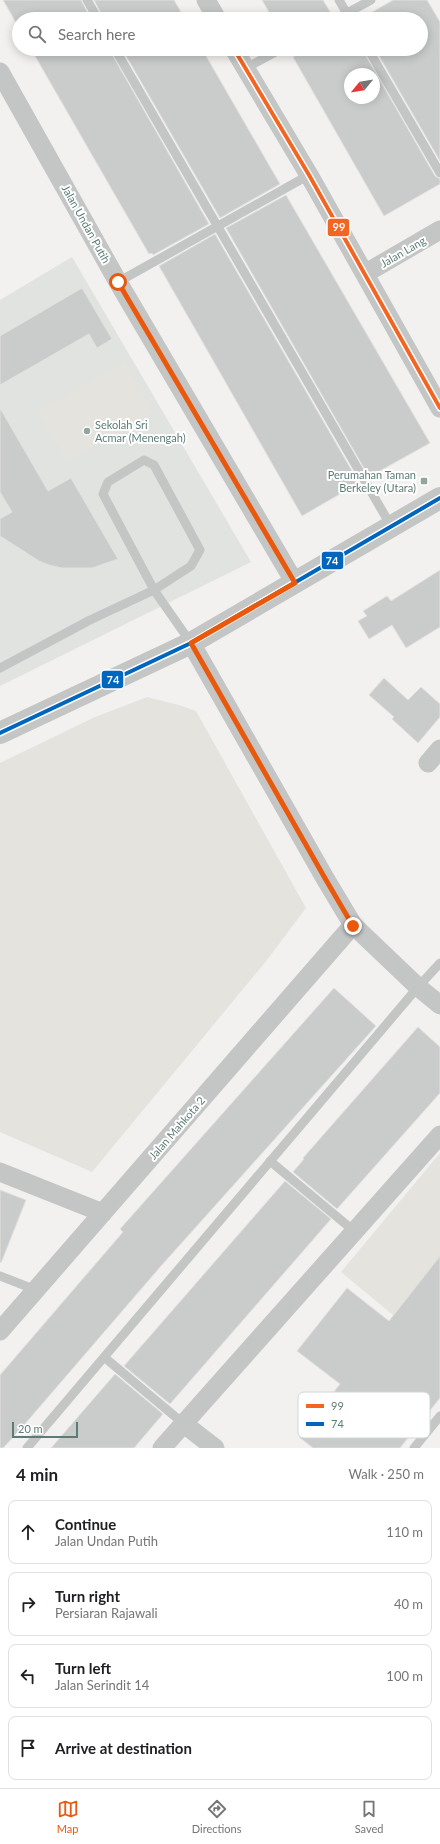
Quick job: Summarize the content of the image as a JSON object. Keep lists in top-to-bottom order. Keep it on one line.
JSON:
{"streets":{"street":["Jalan Undan Putih","Jalan Lang","Jalan Mahkota 2"]},"places":{"other":["Sekolah Sri Acmar (Menengah)"],"transit":["Perumahan Taman Berkeley (Utara)"]},"lines":["transit line 99","transit line 74"],"legend":["99","74"],"scale_bar":"20 m","north":"bottom left","page":{"search":"Search here","scale":"20 m","heading":["4 min","Walk · 250 m"],"list":[["Continue","Jalan Undan Putih","110 m"],["Turn right","Persiaran Rajawali","40 m"],["Turn left","Jalan Serindit 14","100 m"],"Arrive at destination"],"nav":["Map","Directions","Saved"]}}
